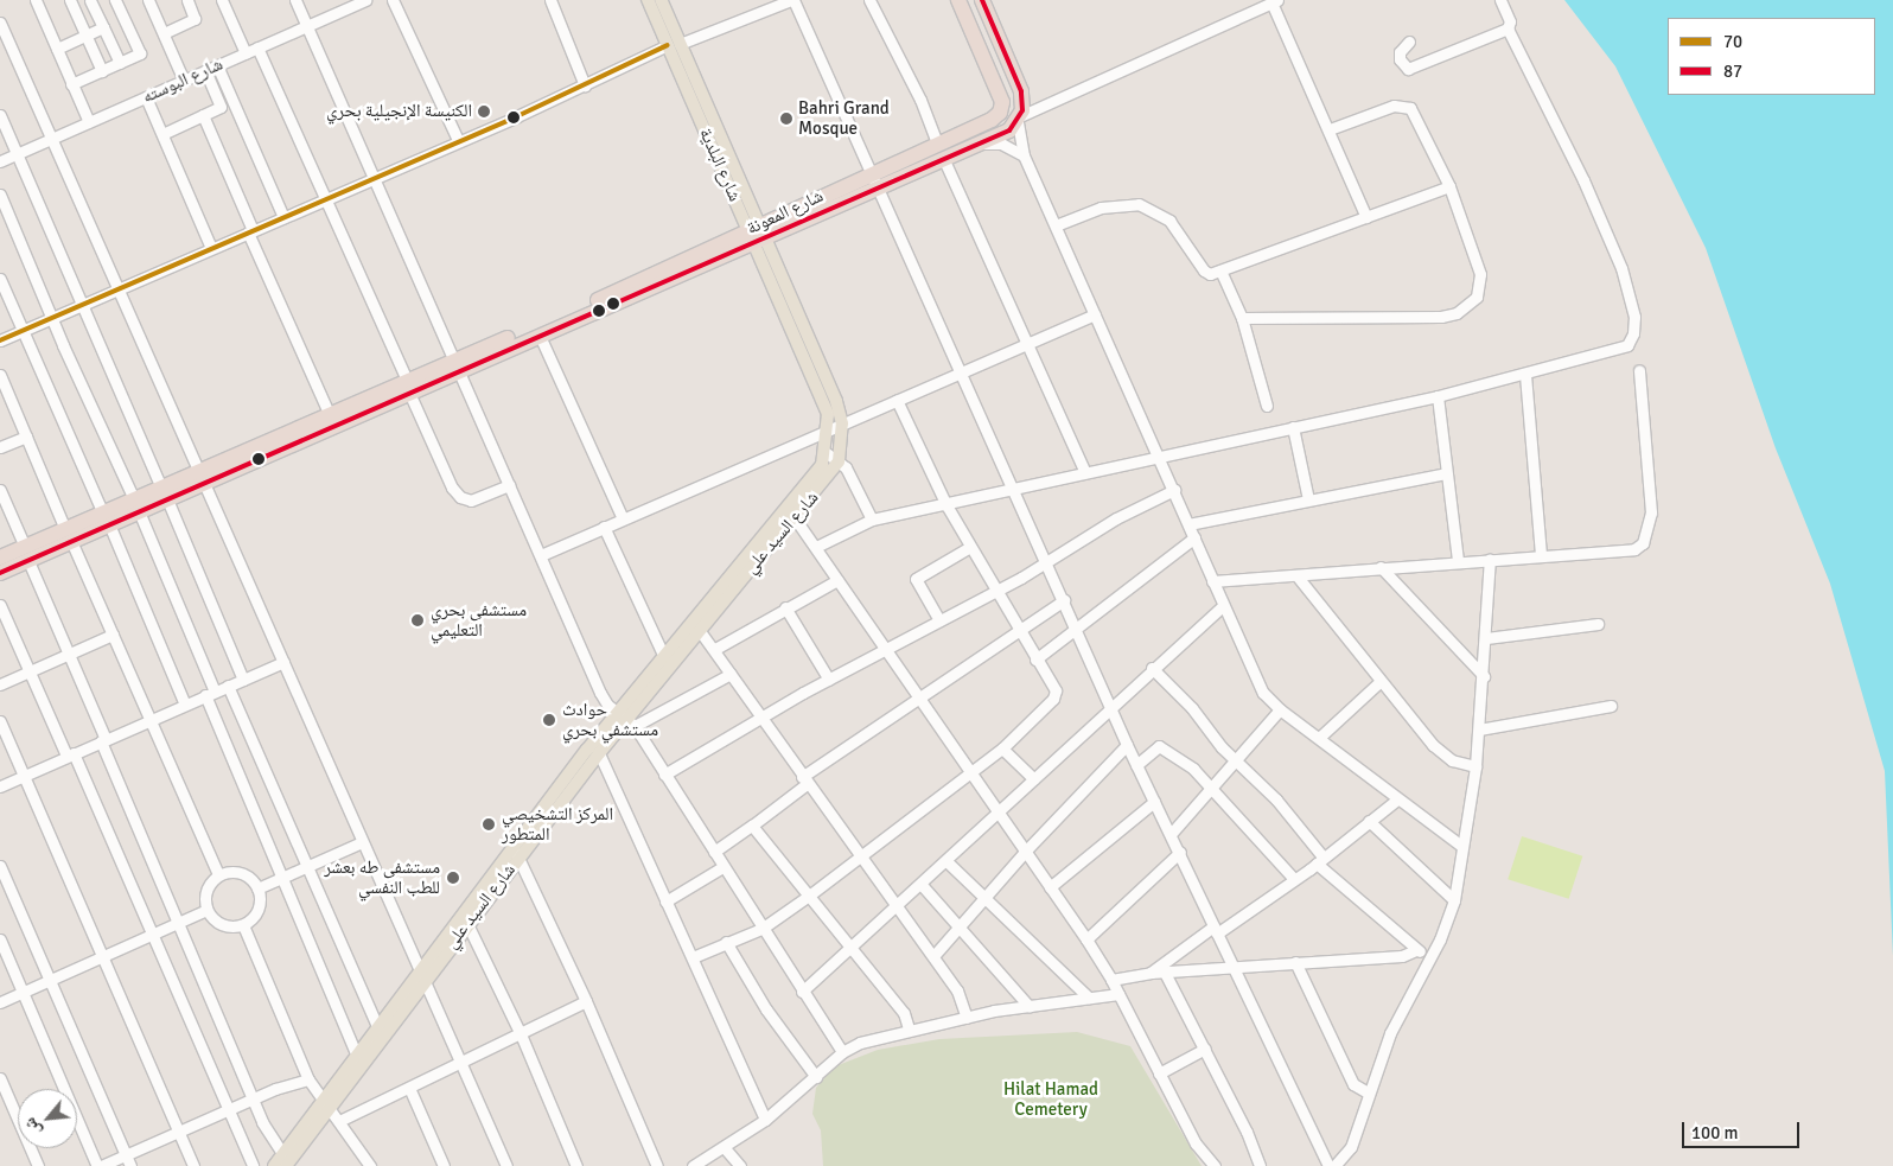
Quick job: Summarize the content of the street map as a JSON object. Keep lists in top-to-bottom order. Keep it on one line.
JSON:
{"streets":{"highway":["شارع المعونة"],"main road":["شارع البلدية","شارع السيد علي"],"street":["شارع البوسته"]},"crossings":[["شارع البلدية","شارع المعونة"],["شارع البلدية","شارع السيد علي"]],"parks":["Hilat Hamad Cemetery"],"places":["الكنيسة الإنجيلية بحري","Bahri Grand Mosque","مستشفى بحري التعليمي","حوادث مستشفي بحري","المركز التشخيصي المتطور","مستشفى طه بعشر للطب النفسي"],"lines":["transit line 87","transit line 70"],"legend":["70","87"],"scale_bar":"100 m","north":"bottom left"}
